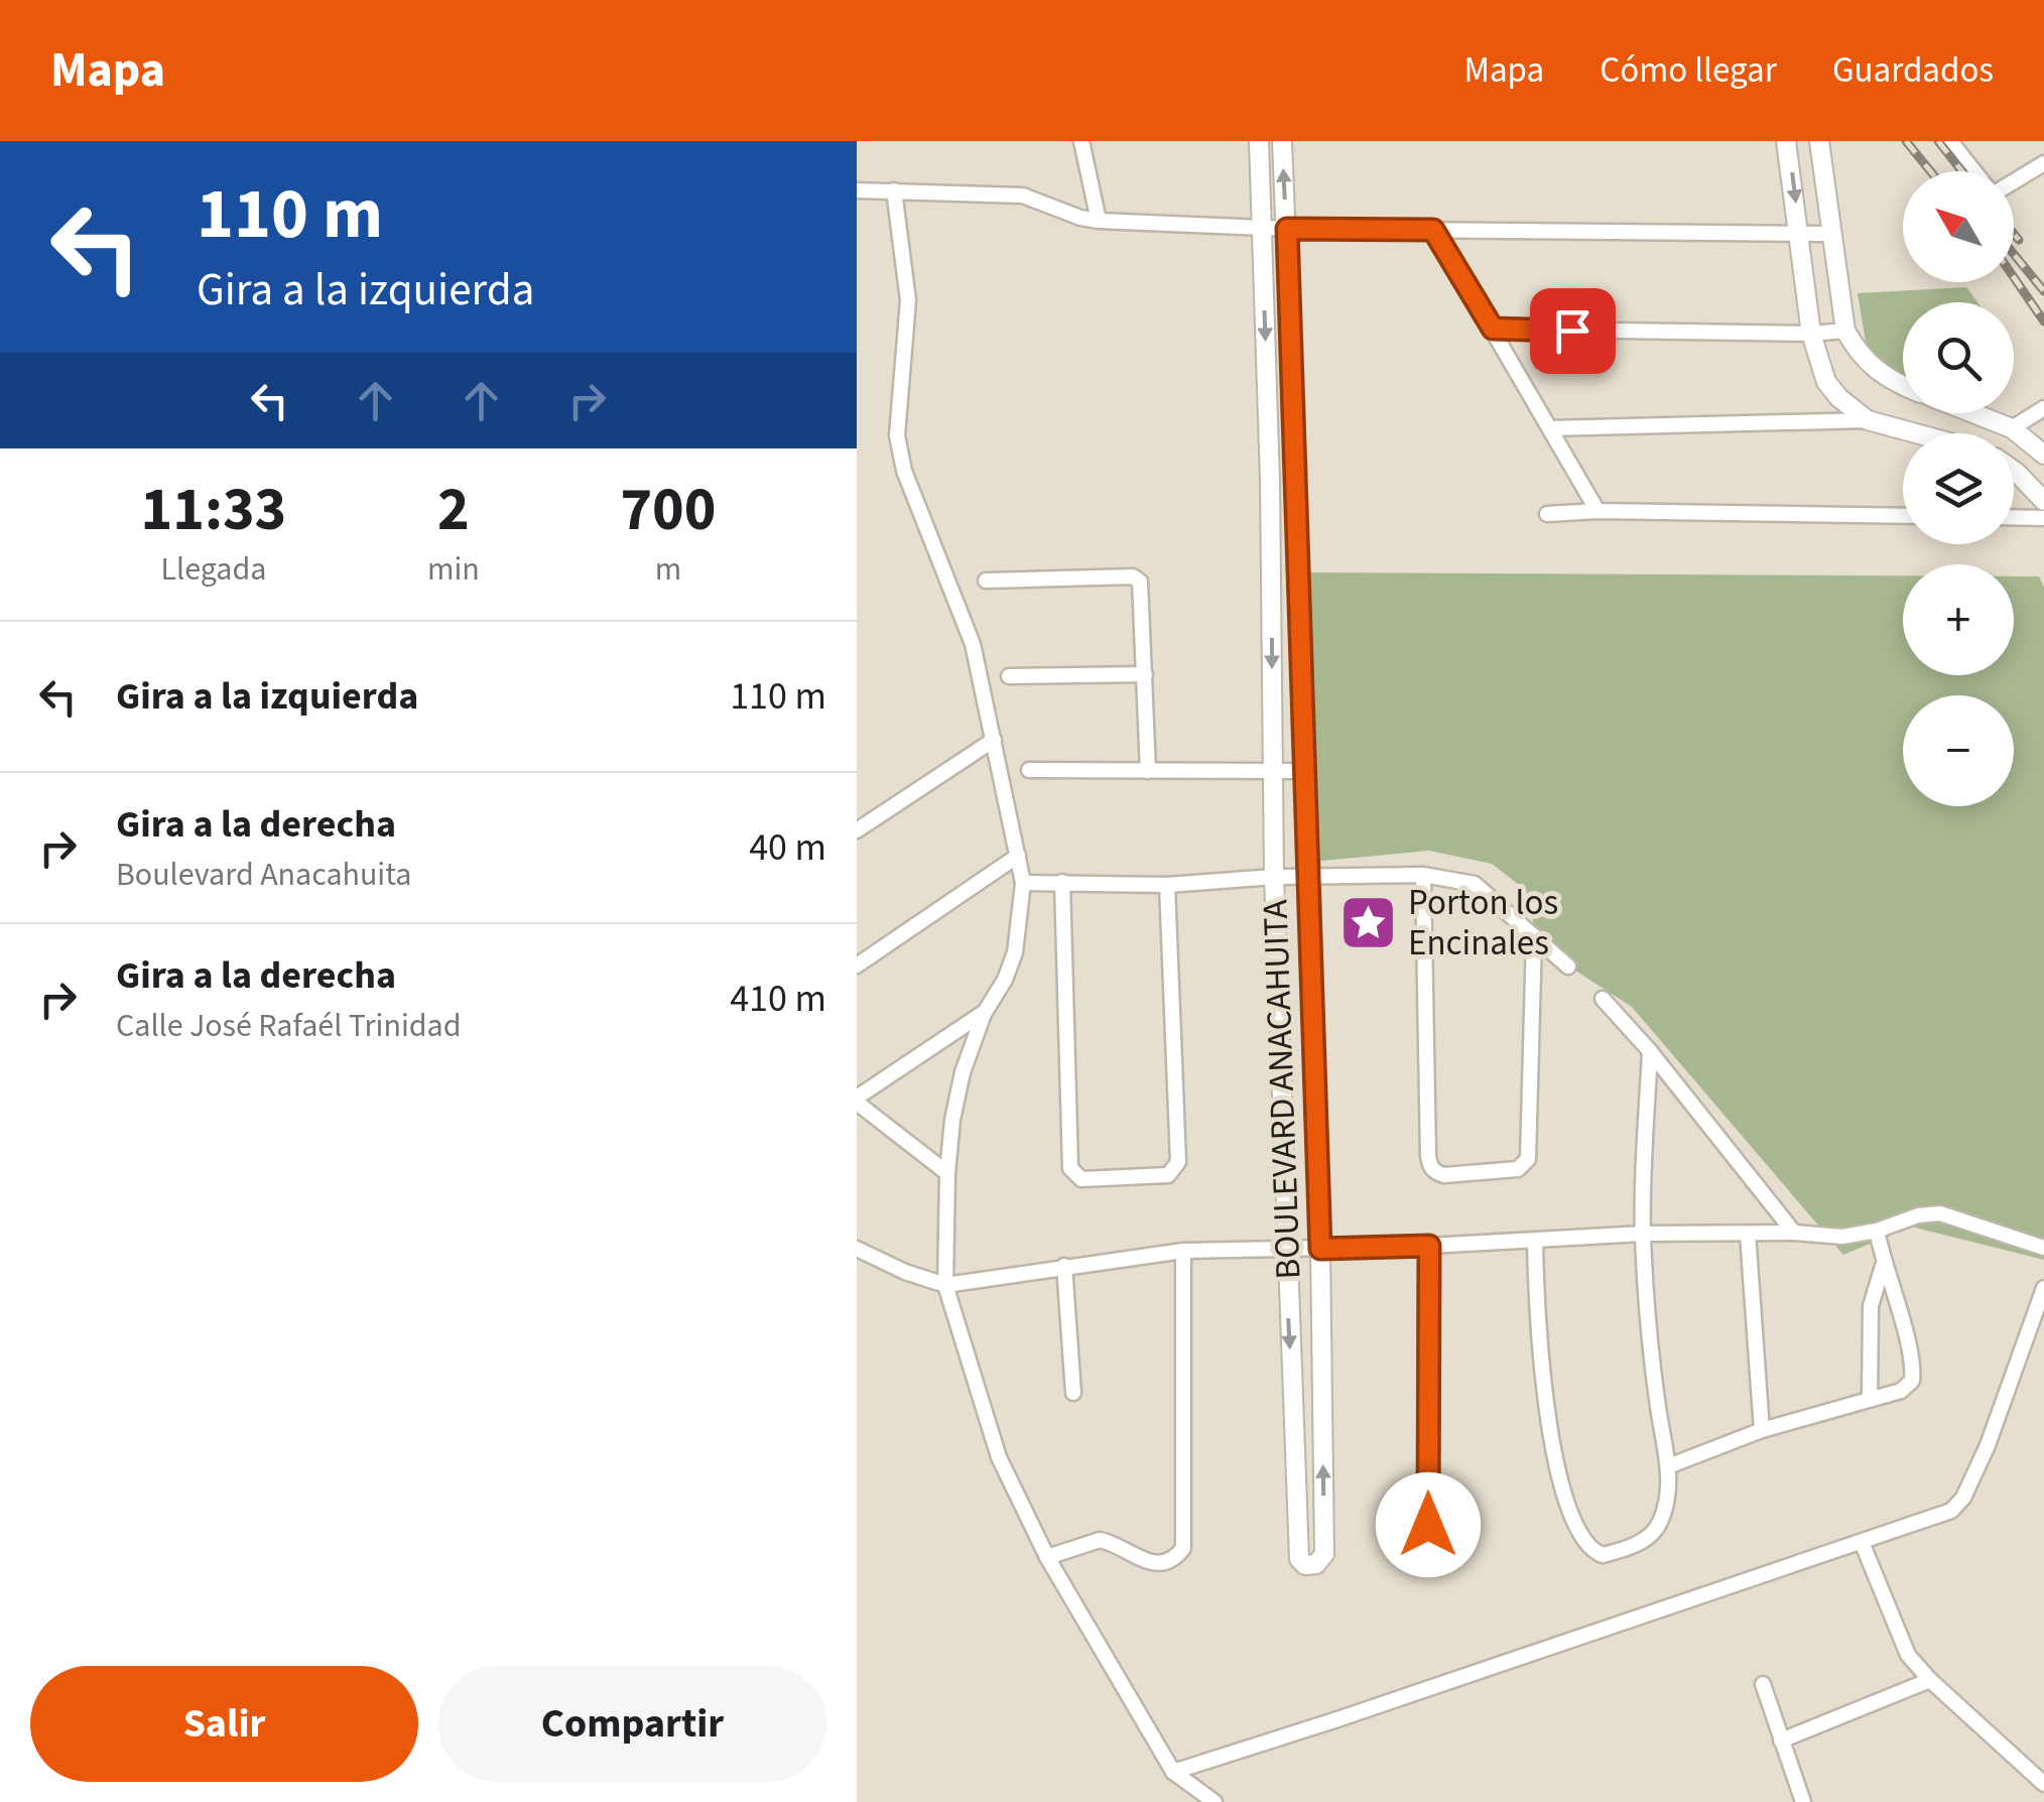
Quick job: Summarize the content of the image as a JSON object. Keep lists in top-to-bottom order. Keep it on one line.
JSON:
{"streets":{"street":["BOULEVARD ANACAHUITA"]},"places":{"place":["Porton los Encinales"]},"north":"top left","page":{"header":"Mapa","nav":["Mapa","Cómo llegar","Guardados"],"turn":["110 m","Gira a la izquierda"],"map_buttons":["+","−"],"eta":["11:33","Llegada","2","min","700","m"],"list":[{"name":"Gira a la izquierda","value":"110 m"},{"name":"Gira a la derecha","note":"Boulevard Anacahuita","value":"40 m"},{"name":"Gira a la derecha","note":"Calle José Rafaél Trinidad","value":"410 m"}],"buttons":["Salir","Compartir"]}}
